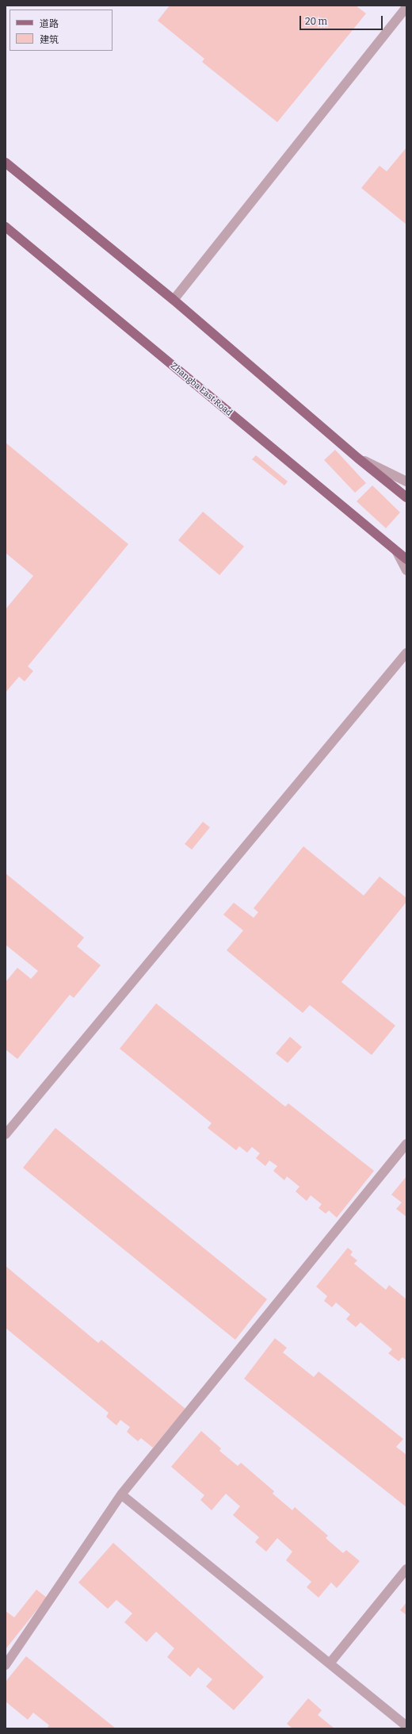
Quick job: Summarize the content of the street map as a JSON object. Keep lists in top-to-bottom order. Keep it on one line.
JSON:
{"streets":{"main road":["Zhangba East Road"]},"legend":["道路","建筑"],"scale_bar":"20 m"}
